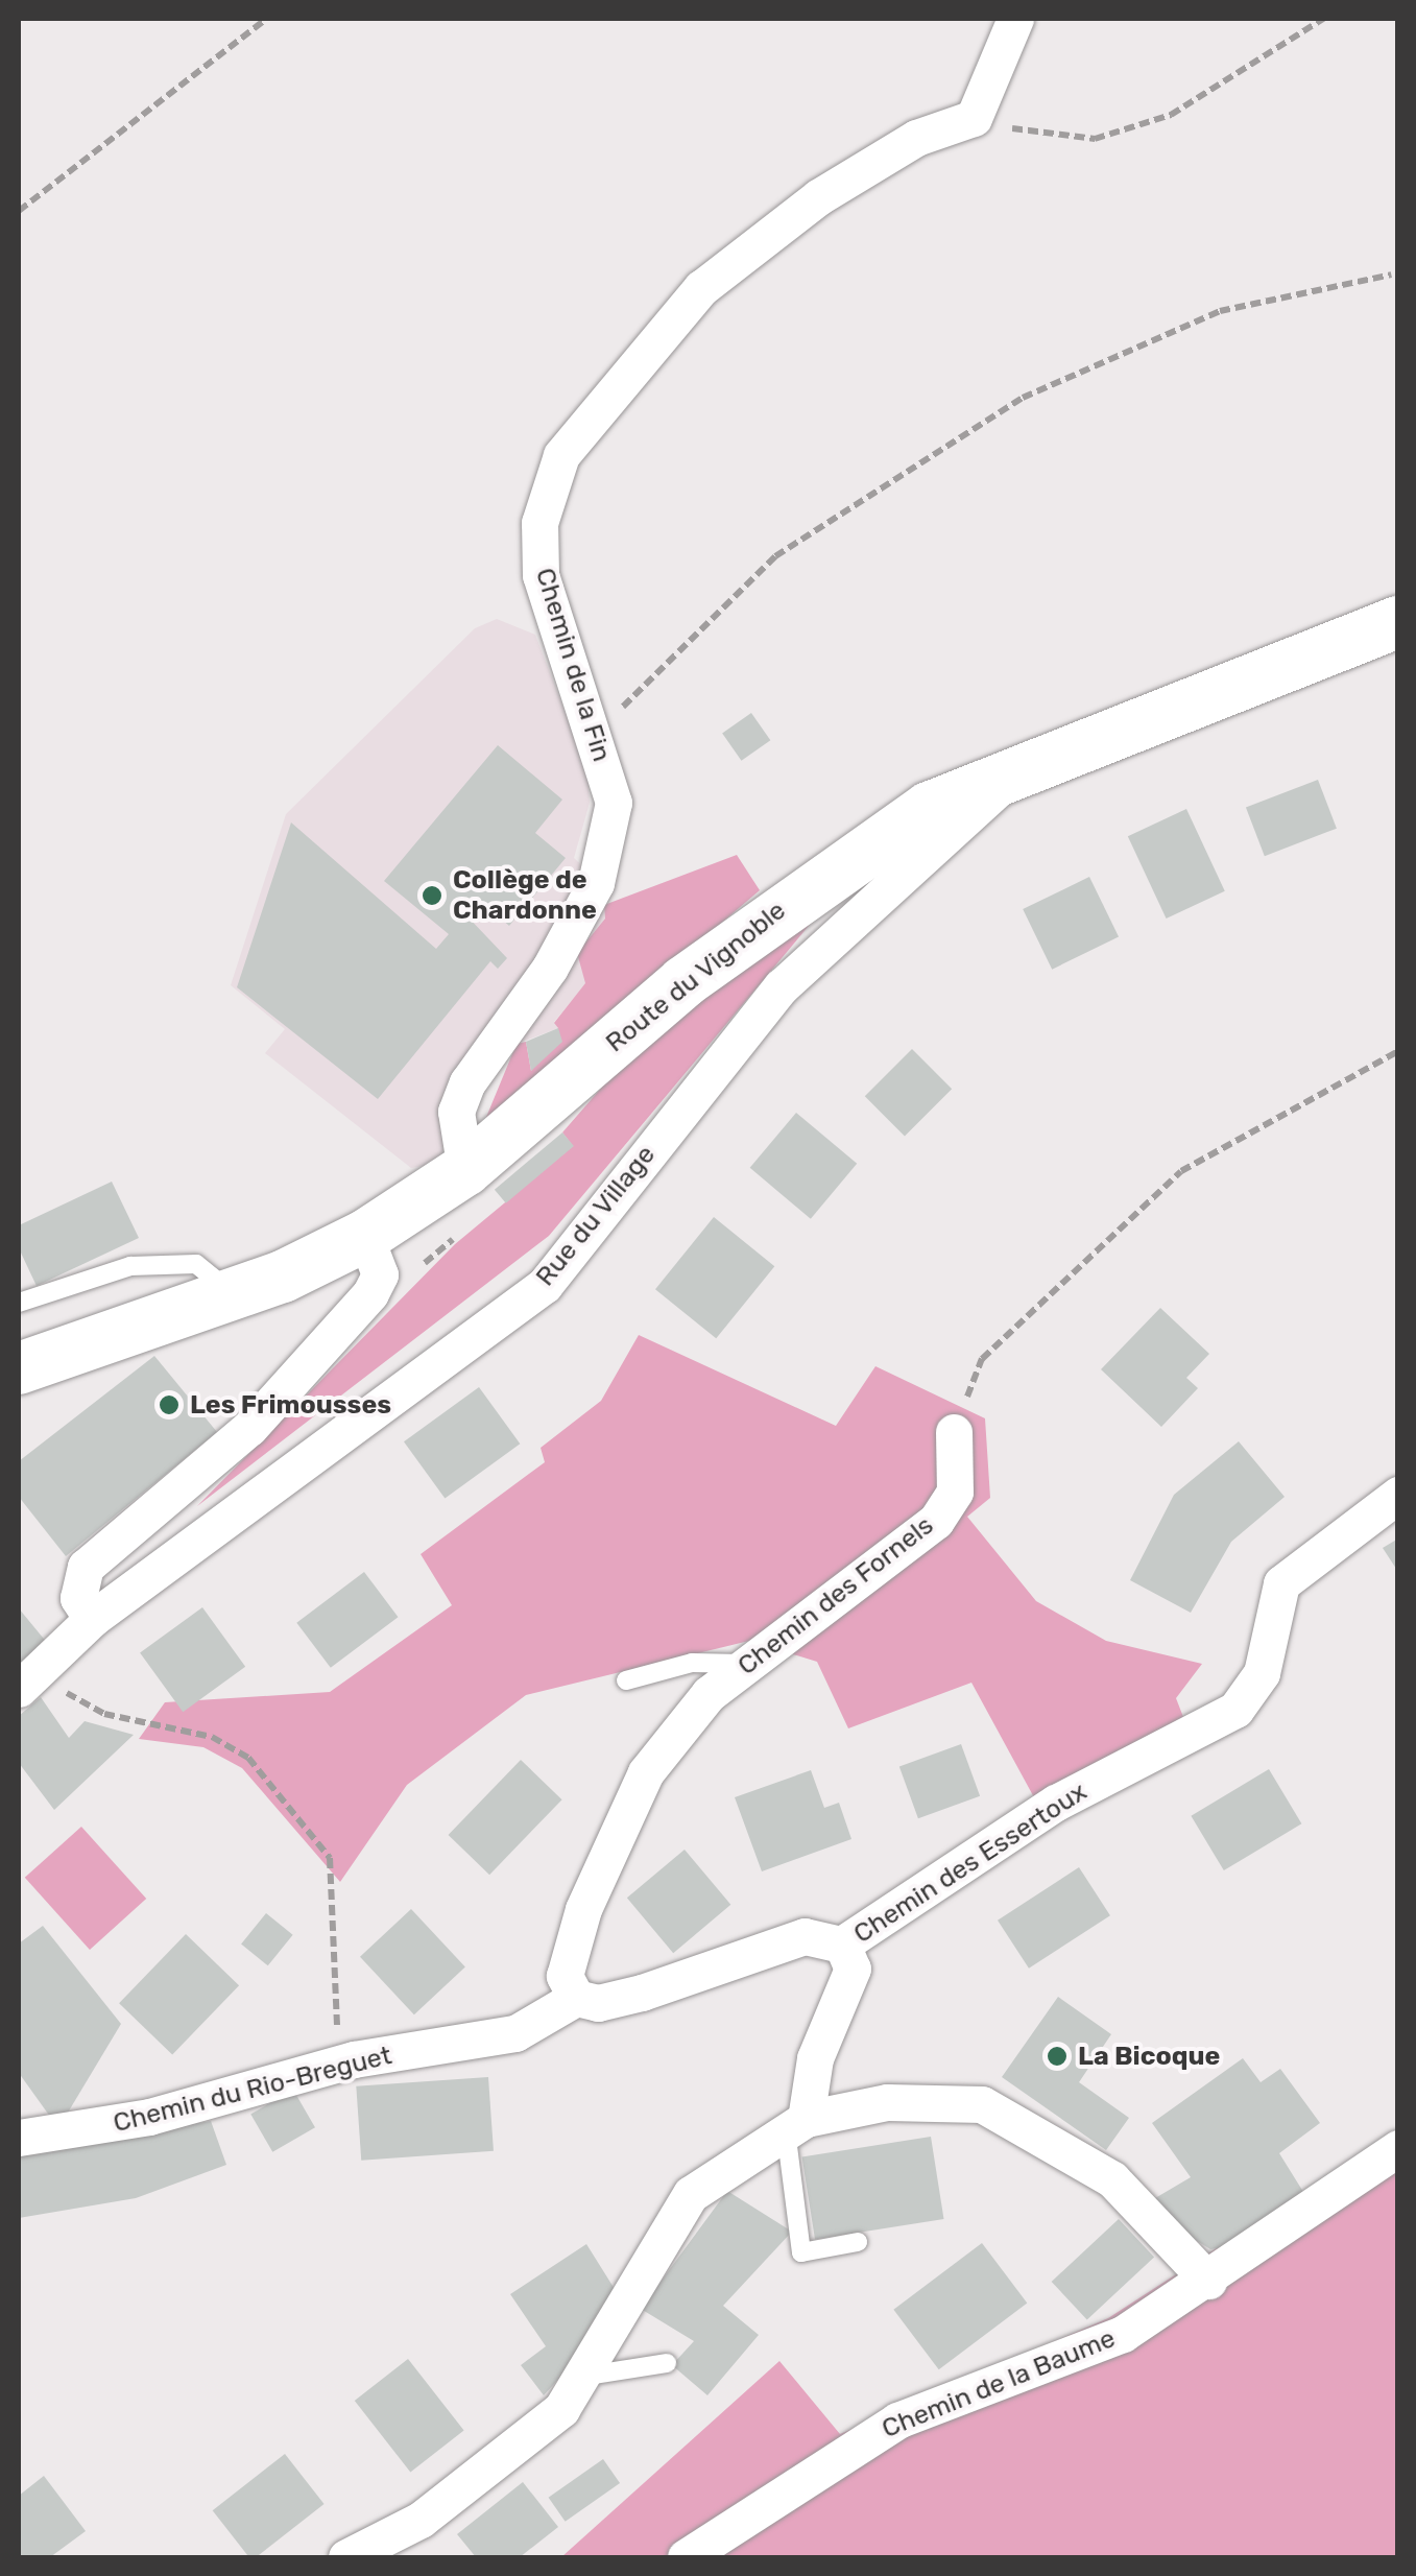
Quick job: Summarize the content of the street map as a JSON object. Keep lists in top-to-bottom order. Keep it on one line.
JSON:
{"streets":{"street":["Chemin de la Fin","Route du Vignoble","Rue du Village","Chemin des Fornels","Chemin des Essertoux","Chemin du Rio-Breguet","Chemin de la Baume"]},"crossings":[["Chemin de la Fin","Route du Vignoble"],["Route du Vignoble","Rue du Village"],["Chemin des Fornels","Chemin du Rio-Breguet"],["Chemin des Essertoux","Chemin du Rio-Breguet"]],"places":["Collège de Chardonne","Les Frimousses","La Bicoque"]}
